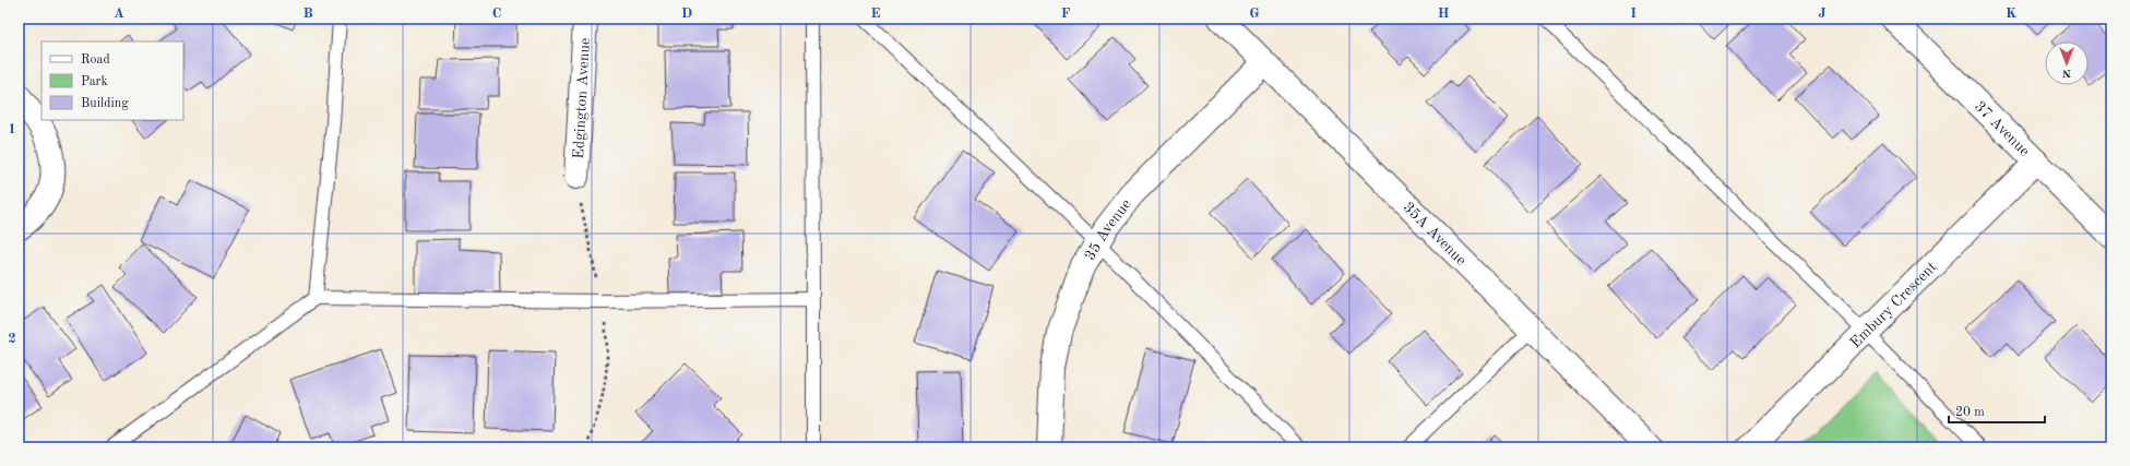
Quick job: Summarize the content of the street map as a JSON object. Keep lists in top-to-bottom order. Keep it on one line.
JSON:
{"streets":{"street":["Edgington Avenue","37 Avenue","35 Avenue","35A Avenue","Embury Crescent"]},"crossings":[["37 Avenue","Embury Crescent"],["35 Avenue","35A Avenue"]],"legend":["Road","Park","Building"],"scale_bar":"20 m","north":"bottom","grid":{"columns":["A","B","C","D","E","F","G","H","I","J","K"],"rows":["1","2"]}}
